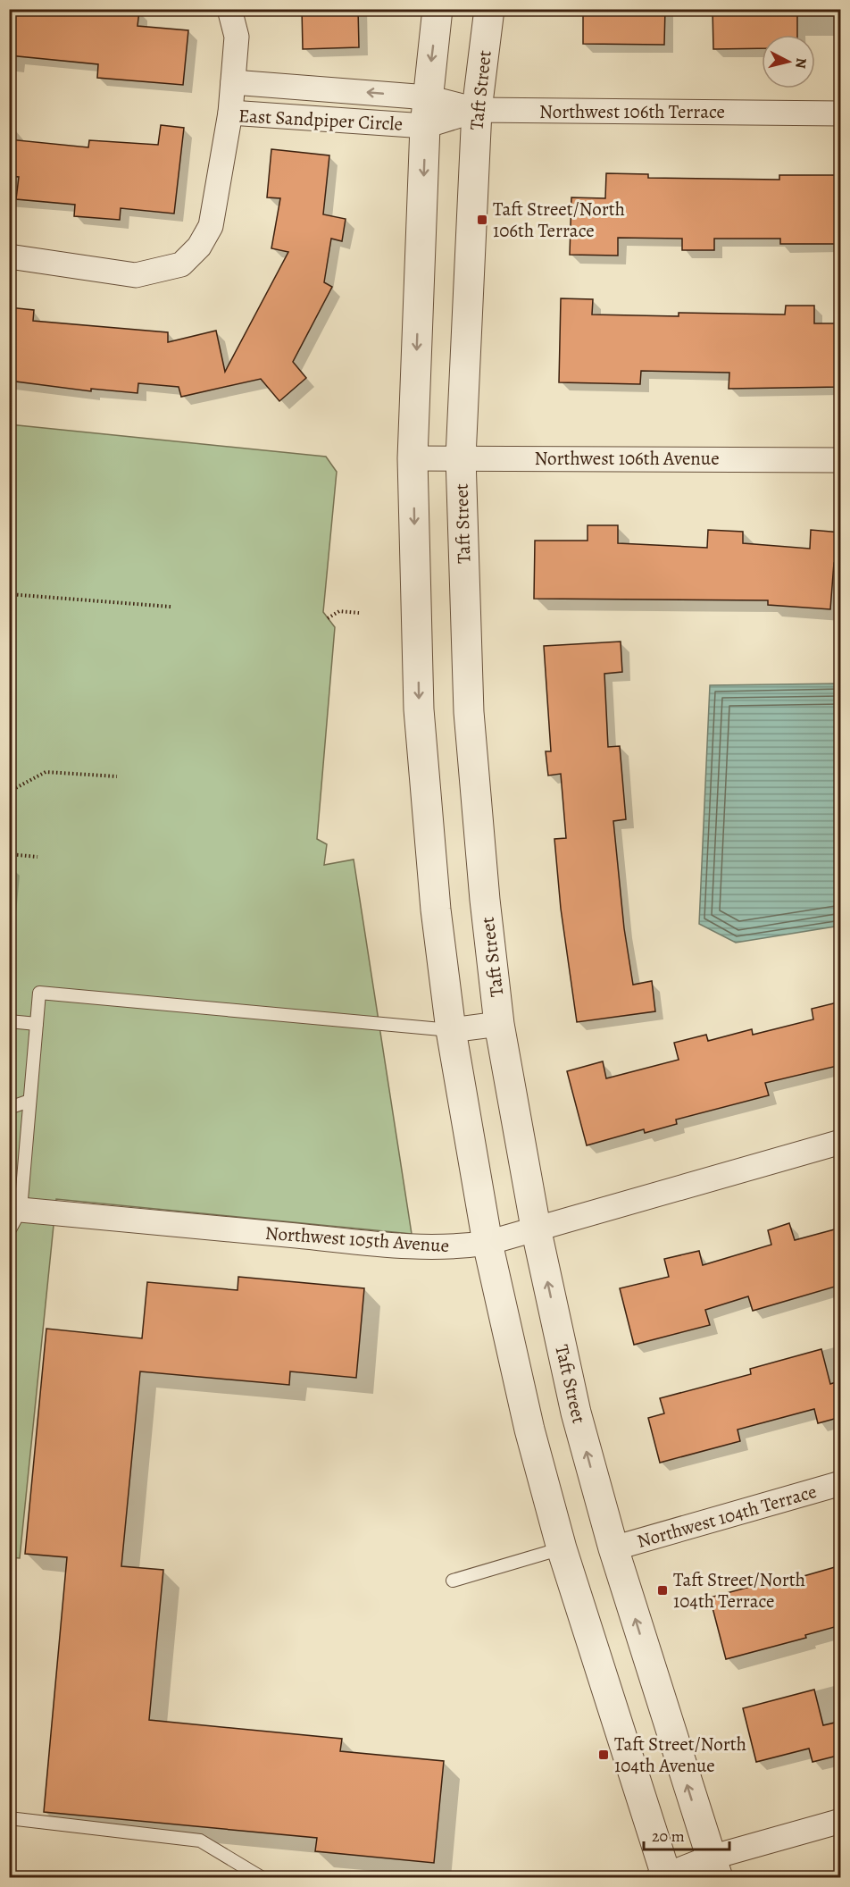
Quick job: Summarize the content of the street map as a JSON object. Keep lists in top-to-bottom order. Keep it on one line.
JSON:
{"streets":{"street":["Taft Street","Northwest 106th Terrace","East Sandpiper Circle","Northwest 106th Avenue","Northwest 105th Avenue","Northwest 104th Terrace"]},"crossings":[["Taft Street","Northwest 106th Terrace"],["Taft Street","East Sandpiper Circle"],["Taft Street","Northwest 106th Avenue"],["Taft Street","Northwest 105th Avenue"],["Taft Street","Northwest 104th Terrace"],["Northwest 106th Terrace","East Sandpiper Circle"]],"places":{"transit":["Taft Street/North 106th Terrace","Taft Street/North 104th Terrace","Taft Street/North 104th Avenue"]},"scale_bar":"20 m","north":"right"}
